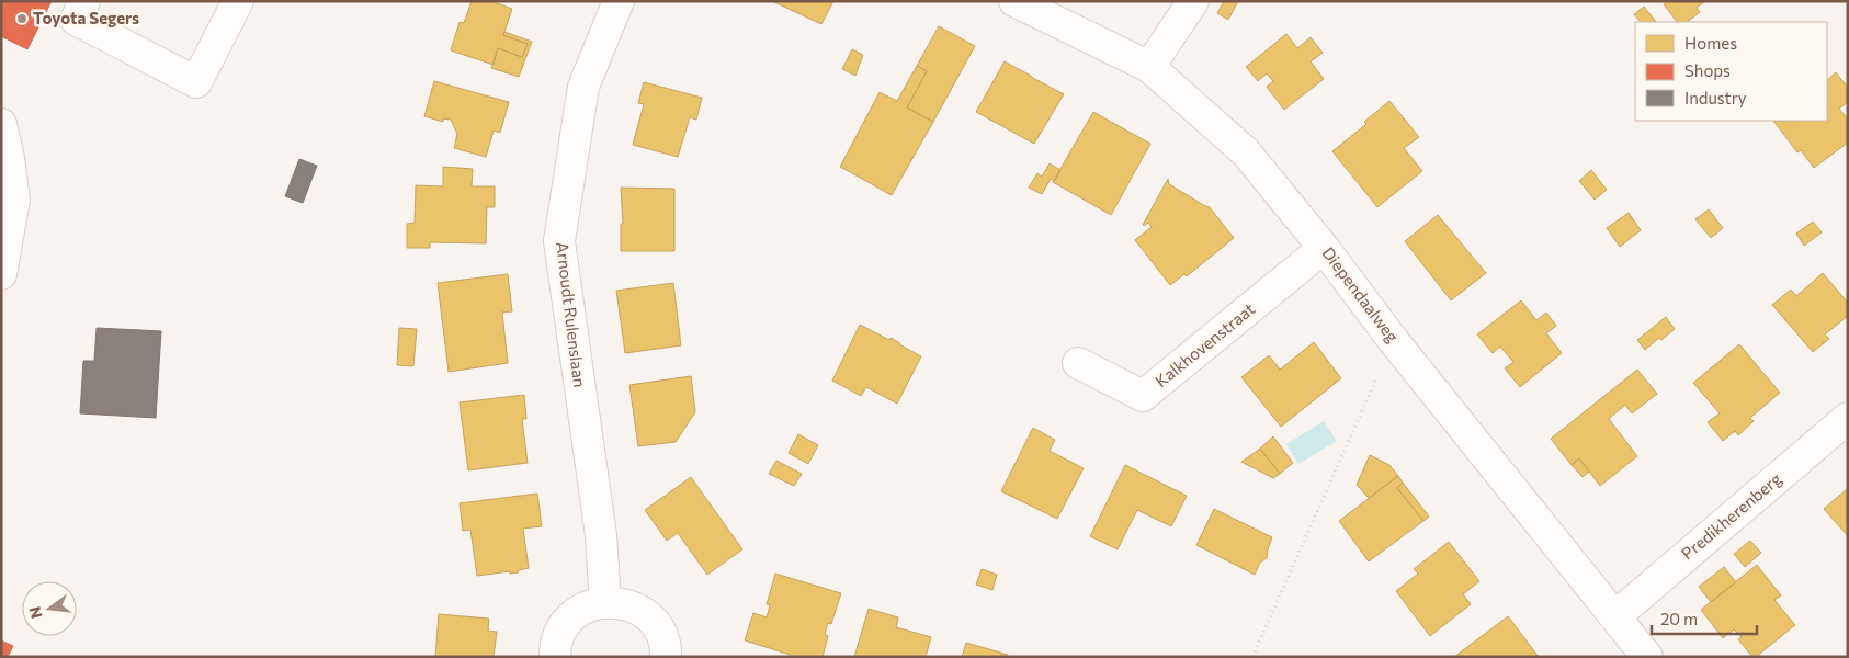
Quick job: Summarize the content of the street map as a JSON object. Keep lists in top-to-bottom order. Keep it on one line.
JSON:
{"streets":{"street":["Diependaalweg","Arnoudt Rulenslaan","Kalkhovenstraat","Predikherenberg"]},"crossings":[["Diependaalweg","Kalkhovenstraat"],["Diependaalweg","Predikherenberg"]],"places":["Toyota Segers"],"legend":["Homes","Shops","Industry"],"scale_bar":"20 m","north":"left"}
